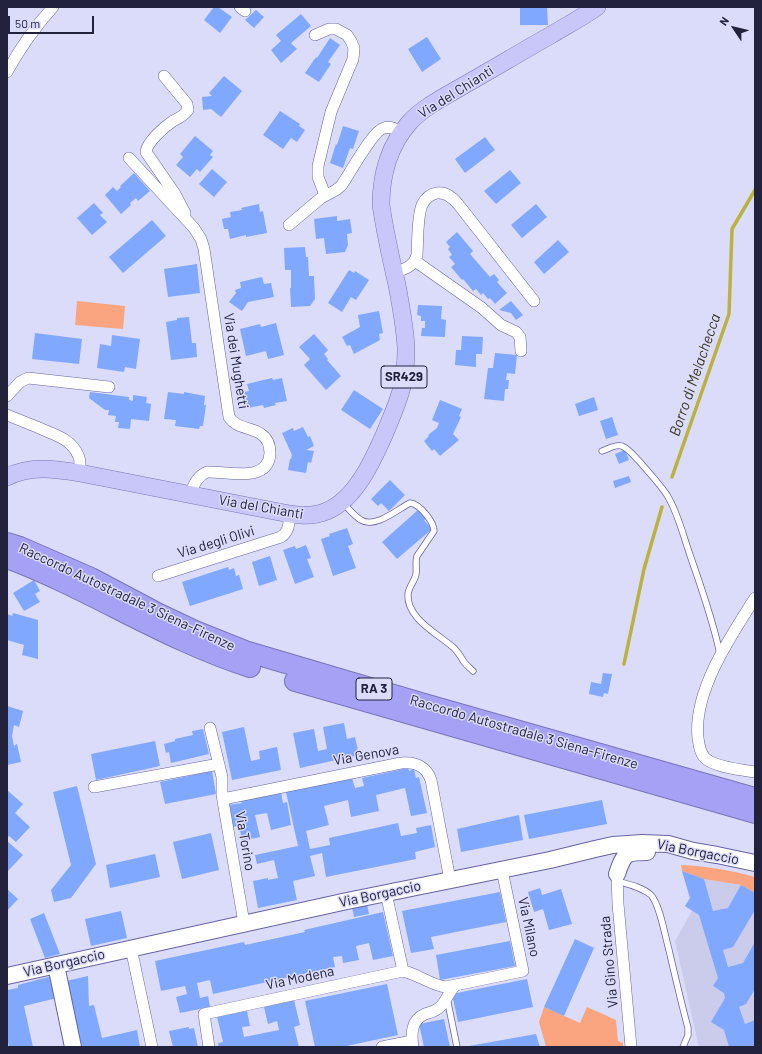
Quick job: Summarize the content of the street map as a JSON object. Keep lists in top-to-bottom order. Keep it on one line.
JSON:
{"streets":{"highway":["Raccordo Autostradale 3 Siena-Firenze","RA 3"],"main road":["Via del Chianti","SR429","Via Borgaccio"],"street":["Via dei Mughetti","Via degli Olivi","Via Genova","Via Torino","Via Milano","Via Gino Strada","Via Modena"]},"crossings":[["Via del Chianti","Via dei Mughetti"],["Via del Chianti","Via degli Olivi"],["Via Genova","Via Torino"],["Via Genova","Via Borgaccio"],["Via Torino","Via Borgaccio"],["Via Borgaccio","Via Milano"]],"water":["Borro di Melachecca"],"scale_bar":"50 m","north":"top left"}
